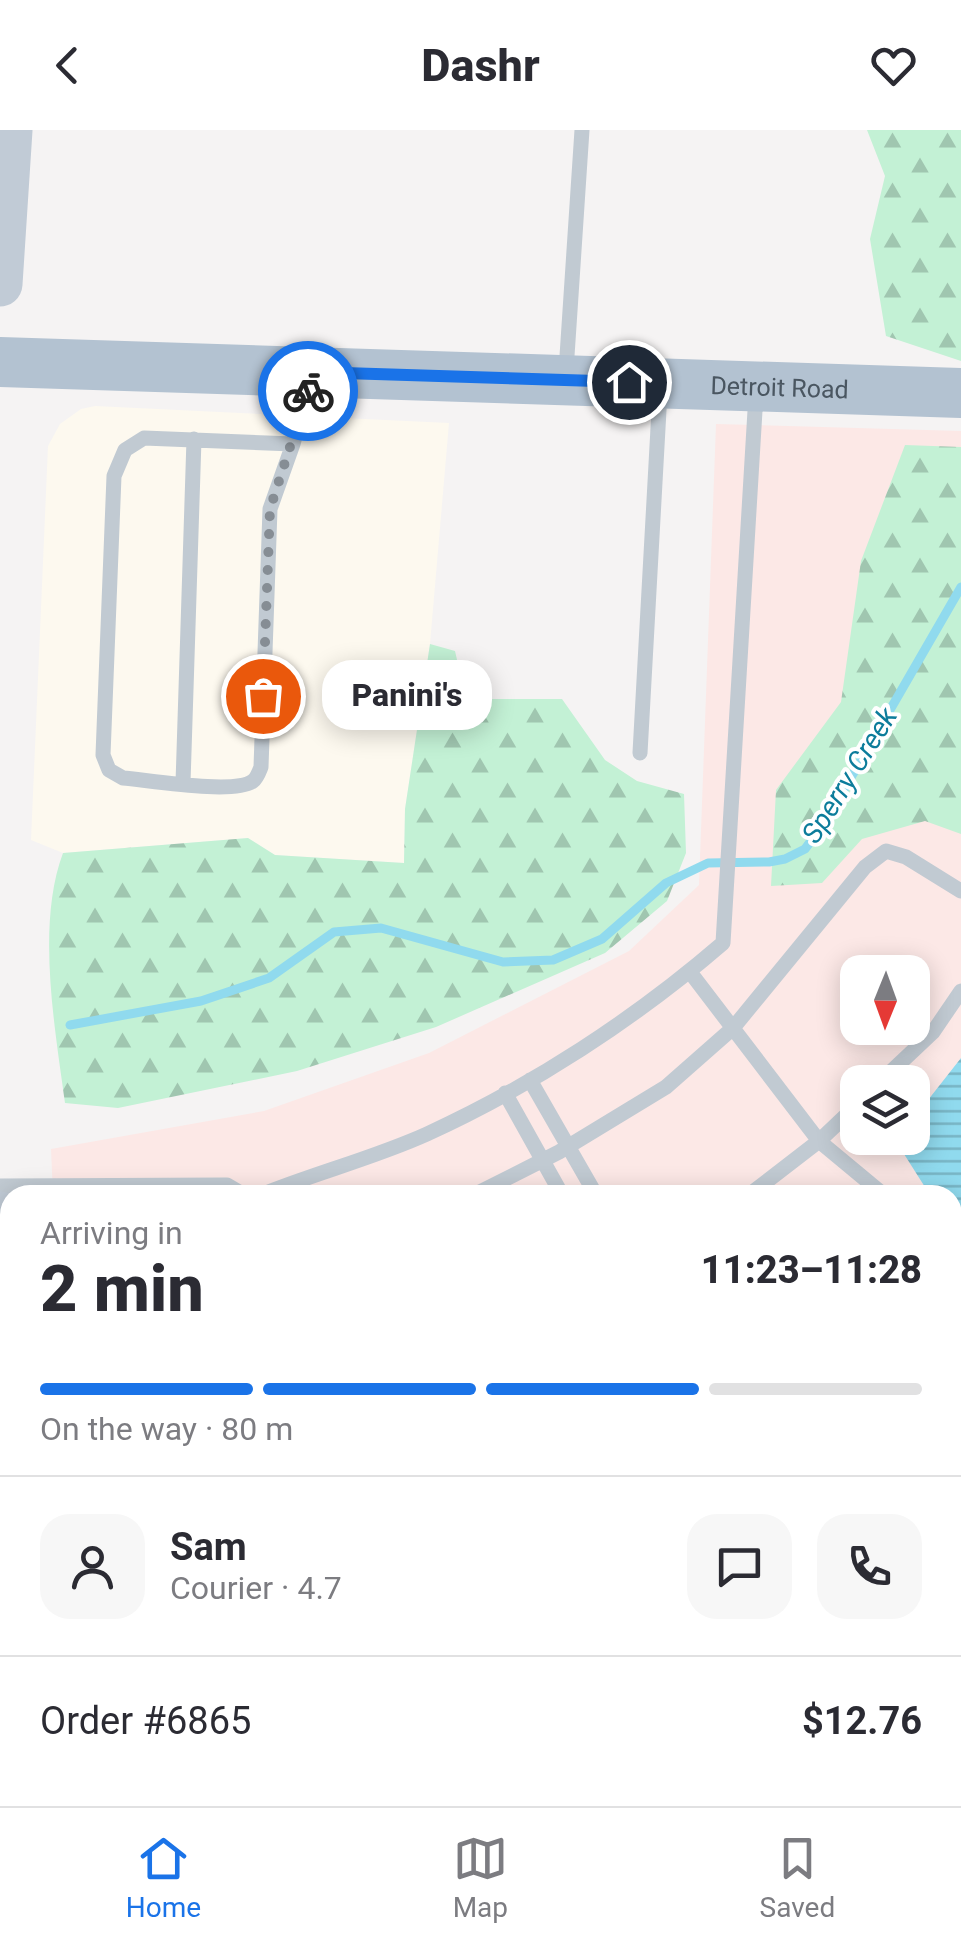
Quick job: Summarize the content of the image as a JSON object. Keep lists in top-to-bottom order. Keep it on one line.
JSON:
{"streets":{"main road":["Detroit Road"]},"water":["Sperry Creek"],"places":["Panini's"],"north":"bottom","page":{"header":"Dashr","bubble":"Panini's","heading":["2 min","Arriving in","11:23–11:28"],"panel":["Sam","Courier · 4.7","Order #6865","$12.76"],"bar":"On the way · 80 m","tabs":["Home","Map","Saved"]}}
